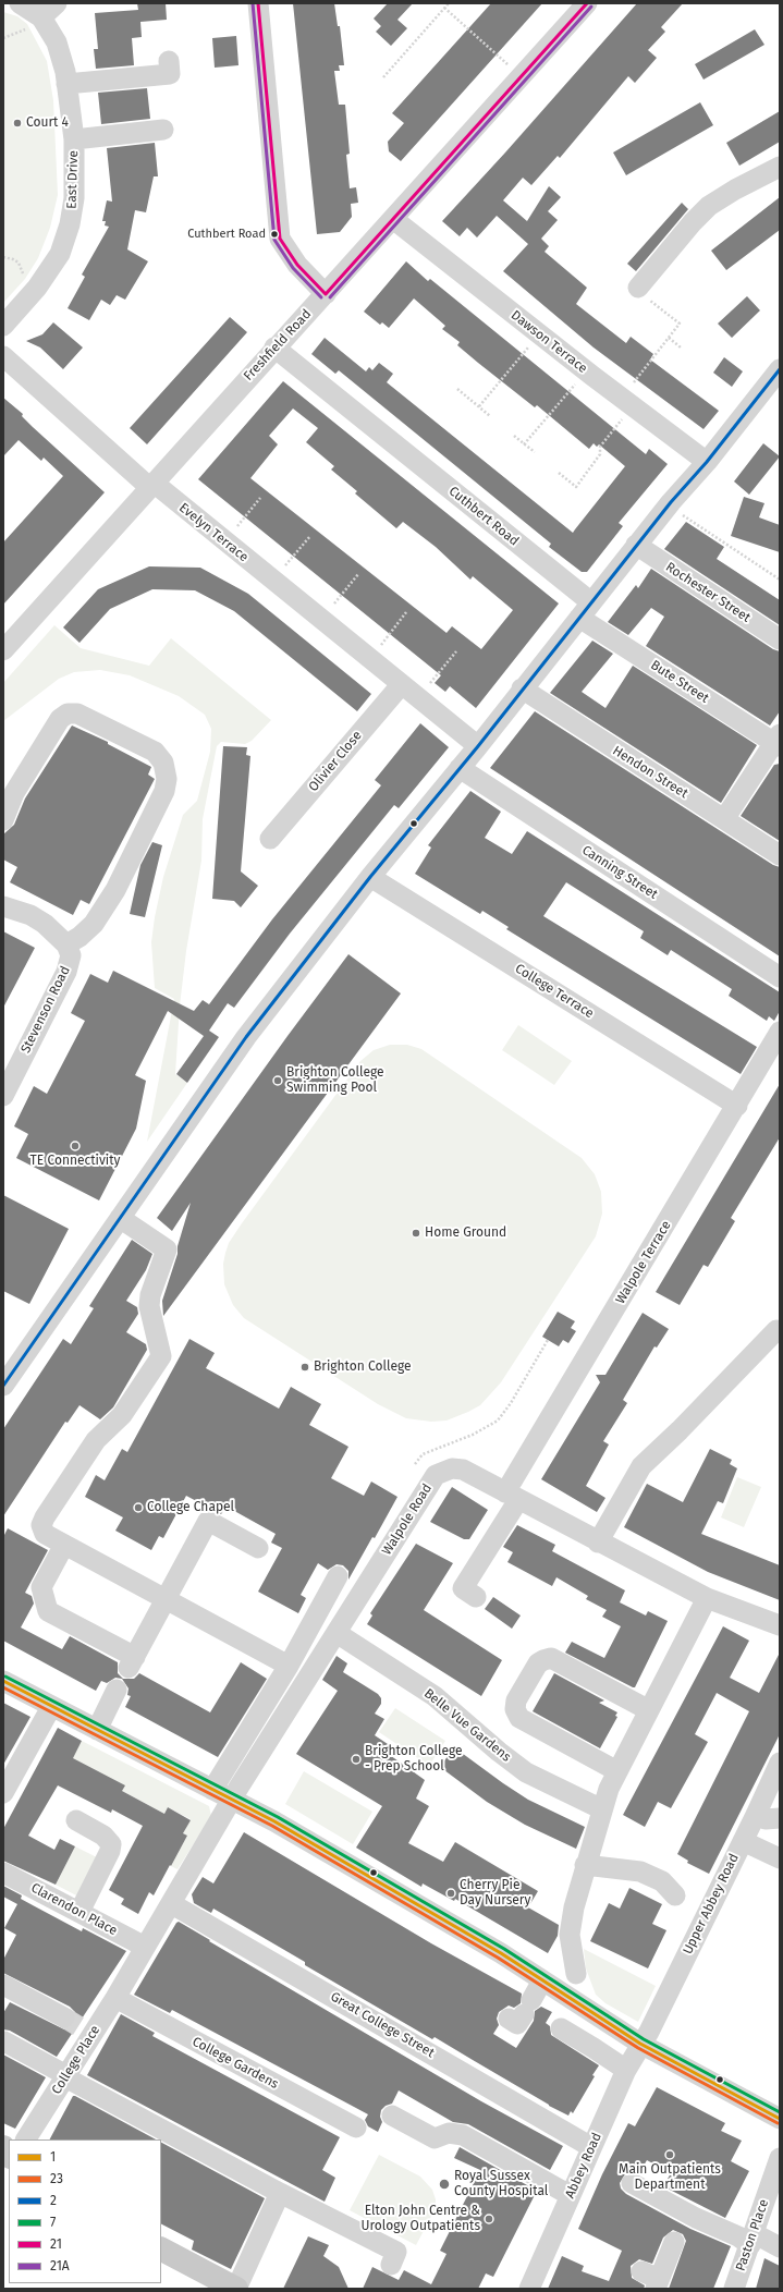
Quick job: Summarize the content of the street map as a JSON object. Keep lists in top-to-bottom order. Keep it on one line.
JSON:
{"streets":{"street":["East Drive","Dawson Terrace","Freshfield Road","Cuthbert Road","Evelyn Terrace","Rochester Street","Bute Street","Olivier Close","Hendon Street","Canning Street","College Terrace","Stevenson Road","Walpole Terrace","Walpole Road","Belle Vue Gardens","Upper Abbey Road","Clarendon Place","Great College Street","College Place","College Gardens","Abbey Road","Paston Place"]},"crossings":[["Dawson Terrace","Freshfield Road"],["Freshfield Road","Cuthbert Road"],["Freshfield Road","Evelyn Terrace"],["Cuthbert Road","Bute Street"],["Evelyn Terrace","Olivier Close"],["College Terrace","Walpole Terrace"],["Walpole Terrace","Walpole Road"],["Walpole Road","Belle Vue Gardens"],["Walpole Road","College Place"],["Upper Abbey Road","Abbey Road"],["Clarendon Place","College Place"],["Great College Street","College Place"],["Great College Street","Abbey Road"],["College Place","College Gardens"]],"places":["Court 4","Cuthbert Road","Brighton College Swimming Pool","TE Connectivity","Home Ground","Brighton College","College Chapel","Brighton College - Prep School","Cherry Pie Day Nursery","Main Outpatients Department","Royal Sussex County Hospital","Elton John Centre & Urology Outpatients"],"lines":["transit line 21","transit line 21A","transit line 2","transit line 7","transit line 1","transit line 23"],"legend":["1","23","2","7","21","21A"]}
